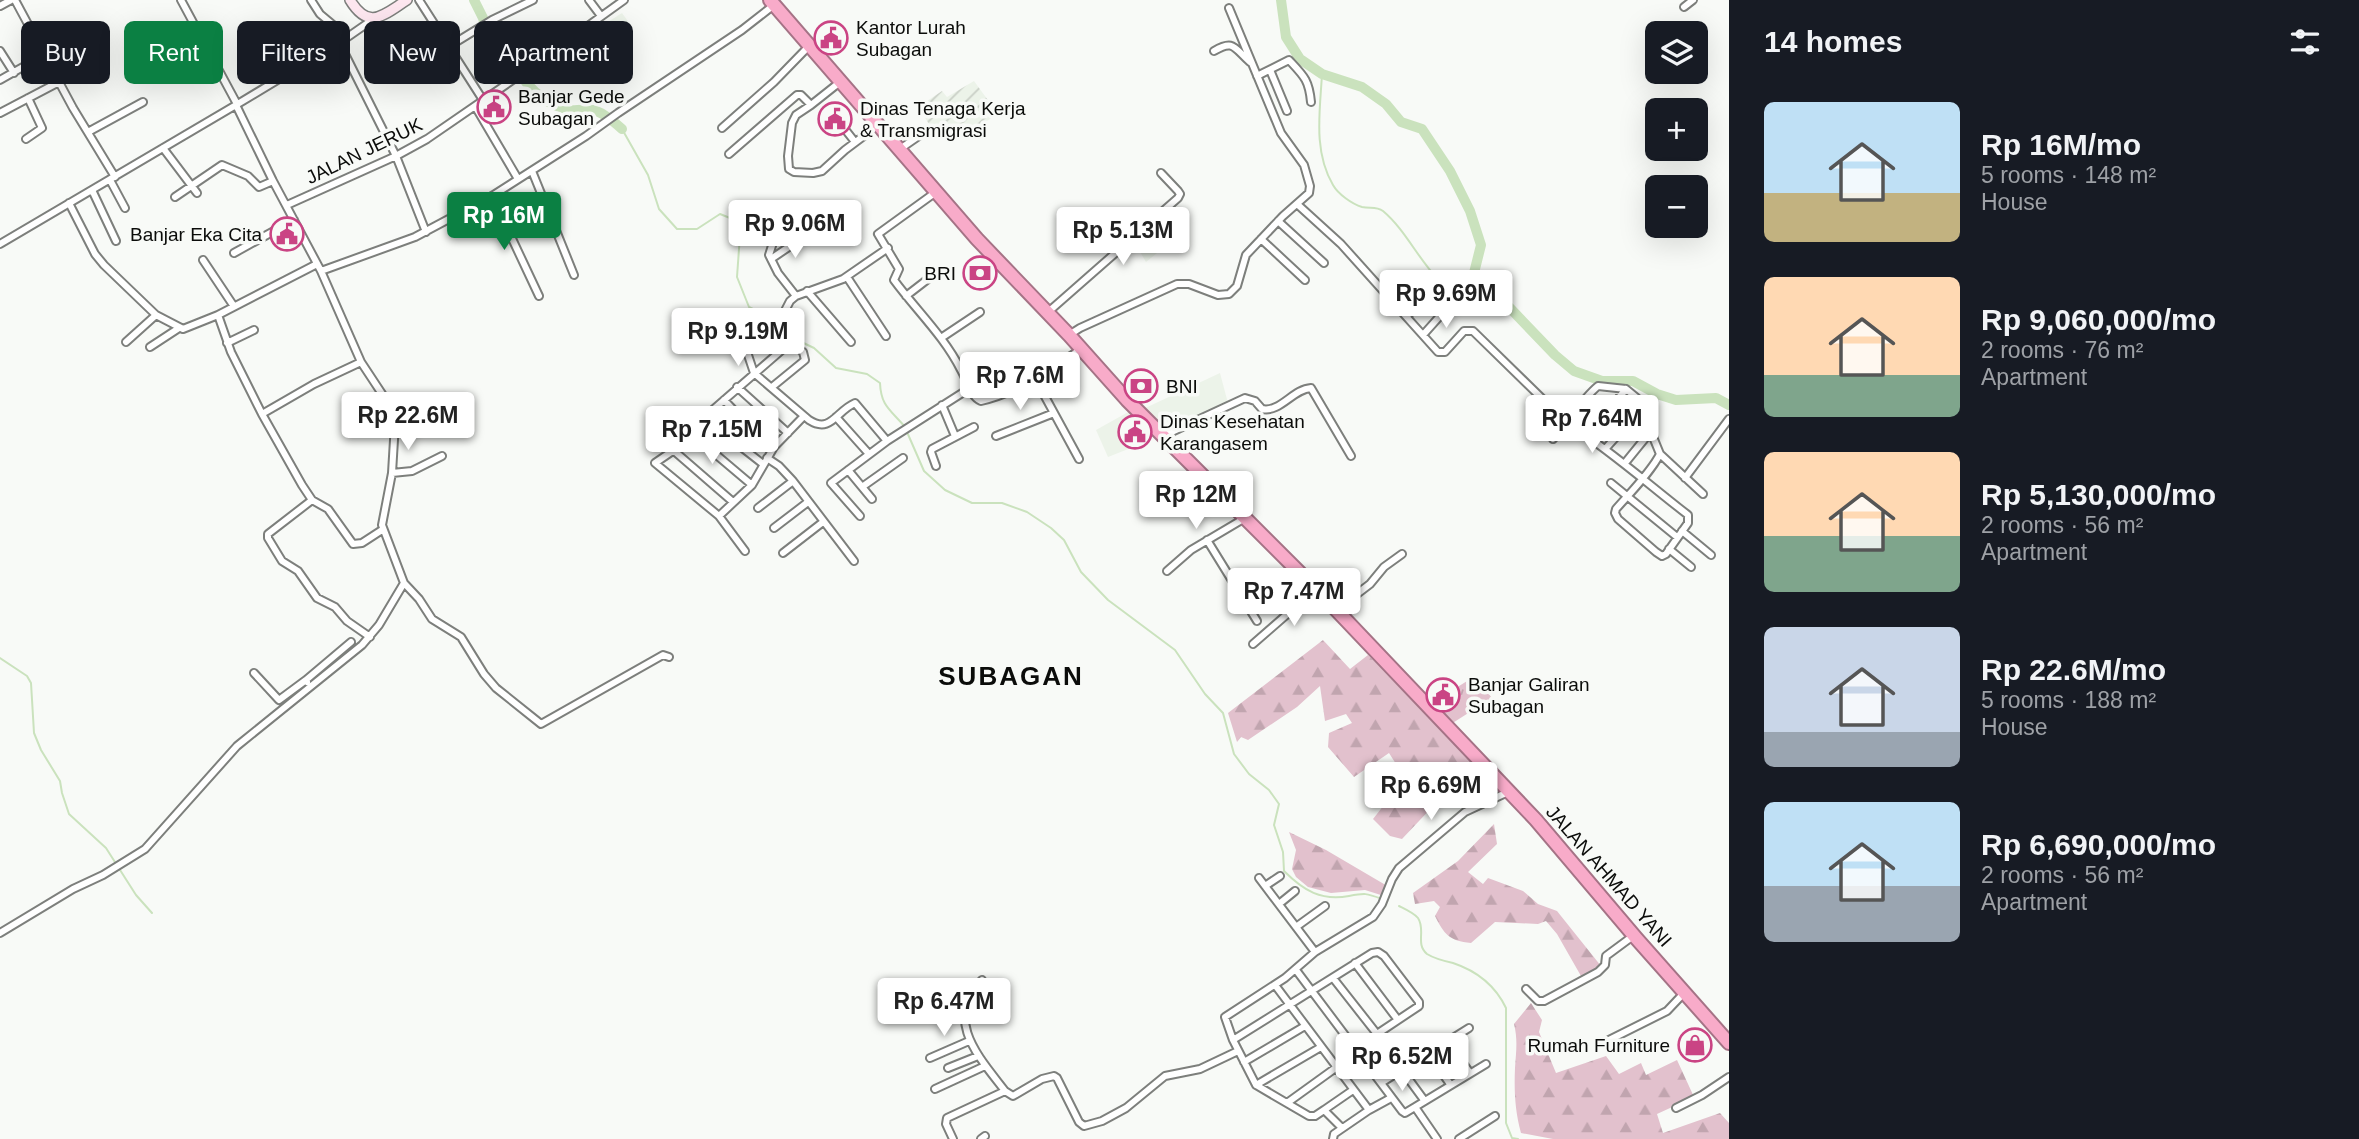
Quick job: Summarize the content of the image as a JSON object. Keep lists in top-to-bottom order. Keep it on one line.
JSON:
{"streets":{"highway":["JALAN AHMAD YANI"],"street":["JALAN JERUK"]},"districts":["SUBAGAN"],"places":{"public building":["Kantor Lurah Subagan","Banjar Gede Subagan","Dinas Tenaga Kerja & Transmigrasi","Banjar Eka Cita","Dinas Kesehatan Karangasem","Banjar Galiran Subagan"],"bank":["BRI","BNI"],"shop":["Rumah Furniture"]},"page":{"heading":"14 homes","map_buttons":["+","−"],"chip":["Buy","Rent","Filters","New","Apartment"],"list":[{"name":"Rp 16M/mo","note":"5 rooms · 148 m² · House"},{"name":"Rp 9,060,000/mo","note":"2 rooms · 76 m² · Apartment"},{"name":"Rp 5,130,000/mo","note":"2 rooms · 56 m² · Apartment"},{"name":"Rp 22.6M/mo","note":"5 rooms · 188 m² · House"},{"name":"Rp 6,690,000/mo","note":"2 rooms · 56 m² · Apartment"}],"price":["Rp 16M","Rp 9.06M","Rp 5.13M","Rp 9.69M","Rp 9.19M","Rp 7.6M","Rp 22.6M","Rp 7.64M","Rp 7.15M","Rp 12M","Rp 7.47M","Rp 6.69M","Rp 6.47M","Rp 6.52M"]}}
